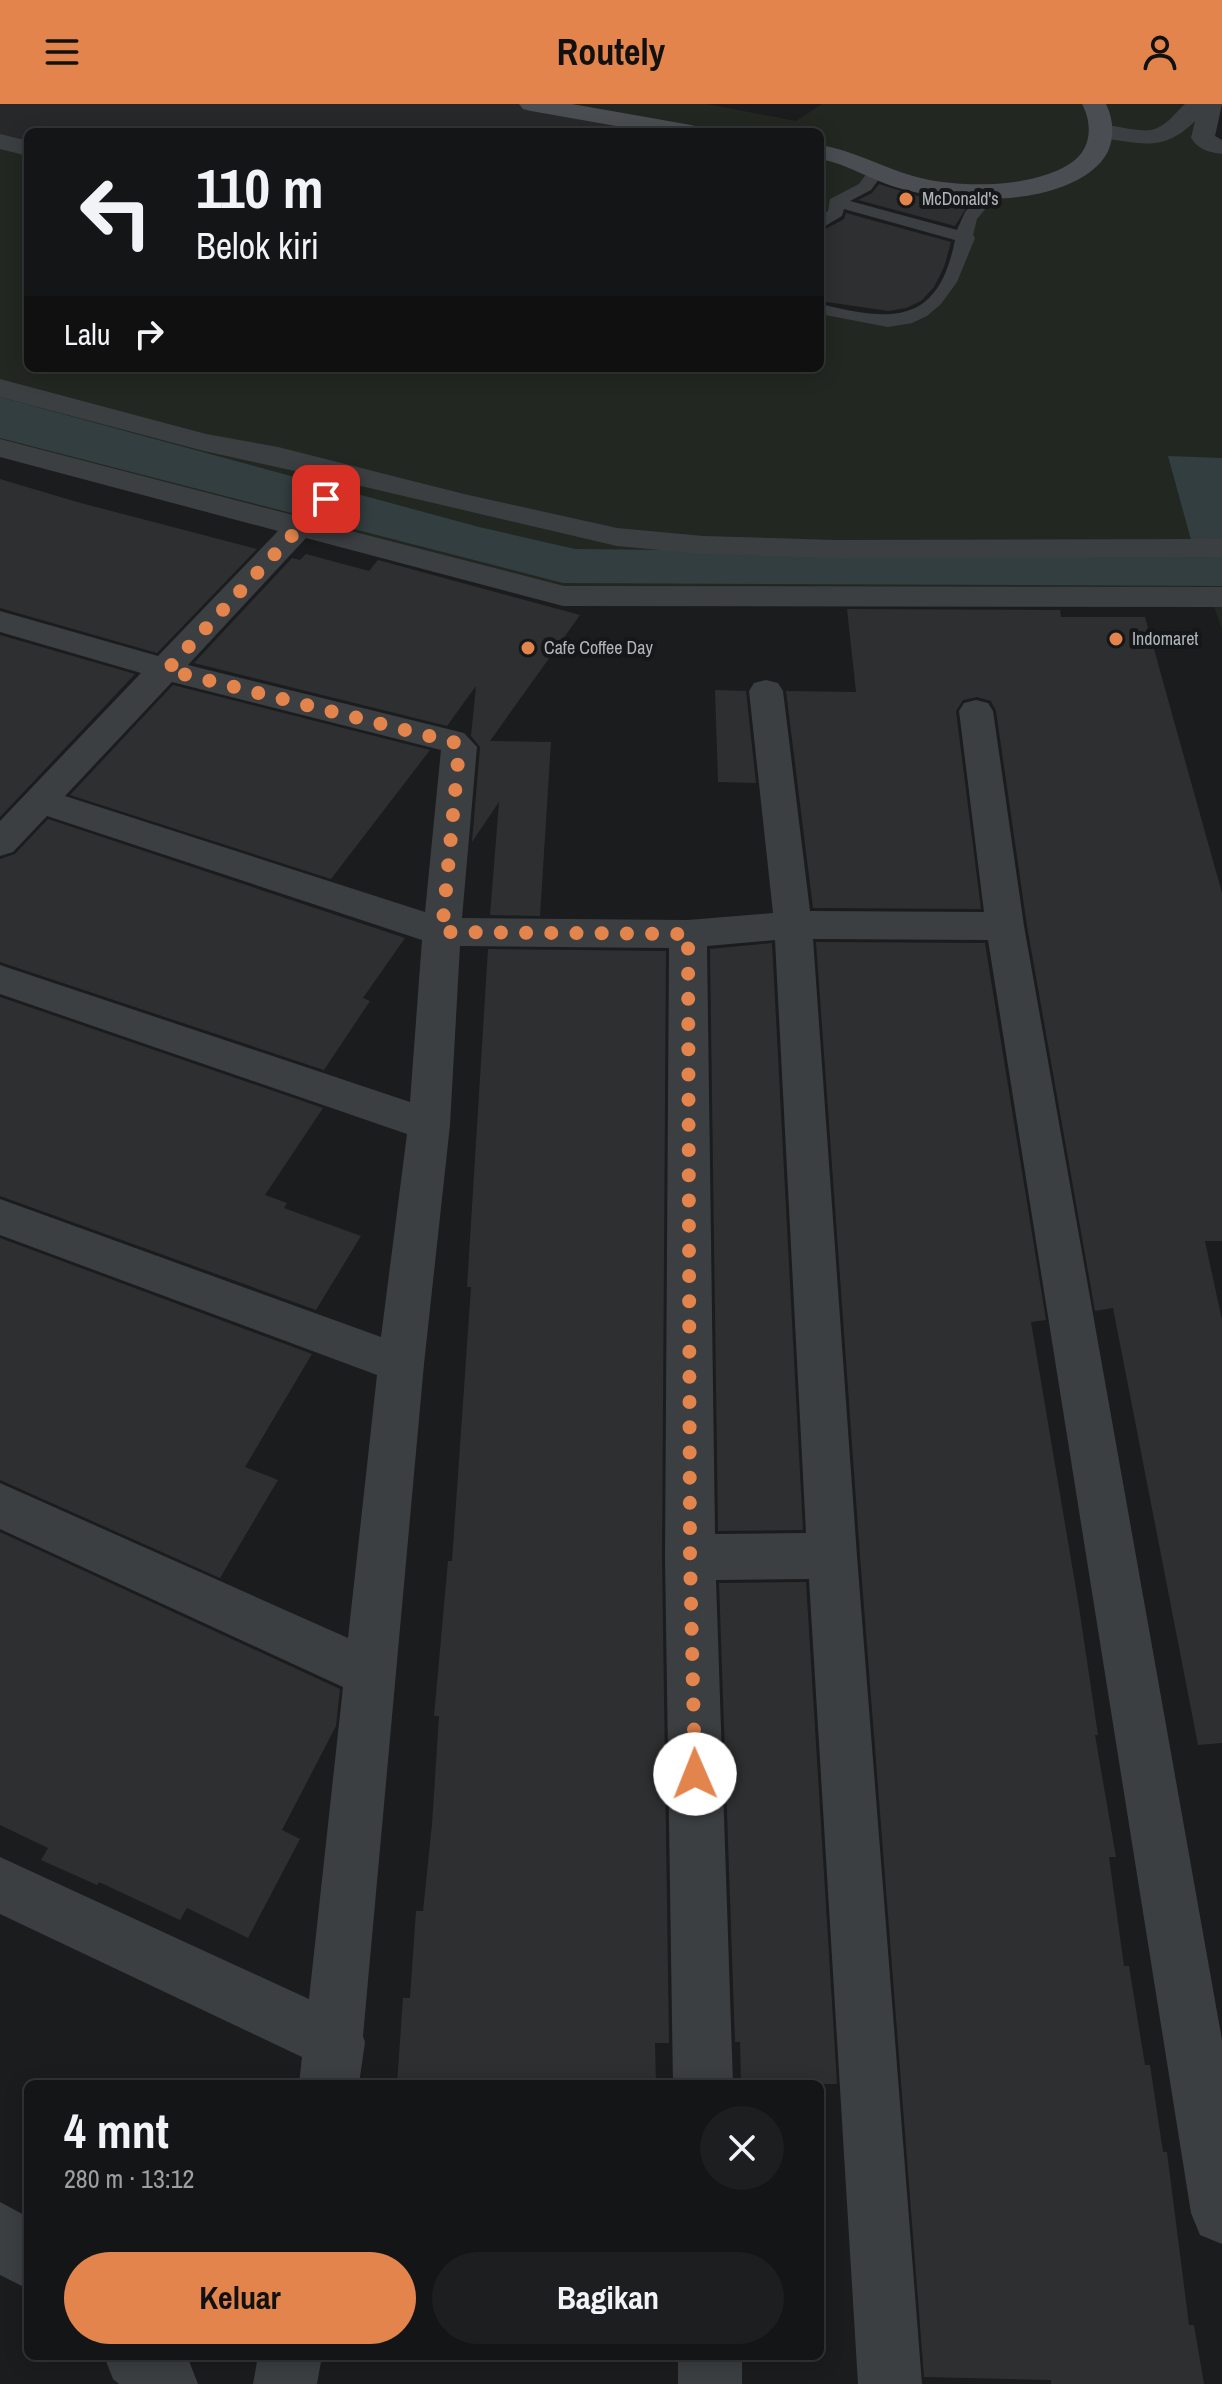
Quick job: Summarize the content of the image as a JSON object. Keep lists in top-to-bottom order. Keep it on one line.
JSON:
{"places":["McDonald's","Indomaret","Cafe Coffee Day"],"page":{"header":"Routely","turn":["110 m","Belok kiri"],"then":"Lalu","heading":["4 mnt","280 m · 13:12"],"buttons":["Keluar","Bagikan"]}}
